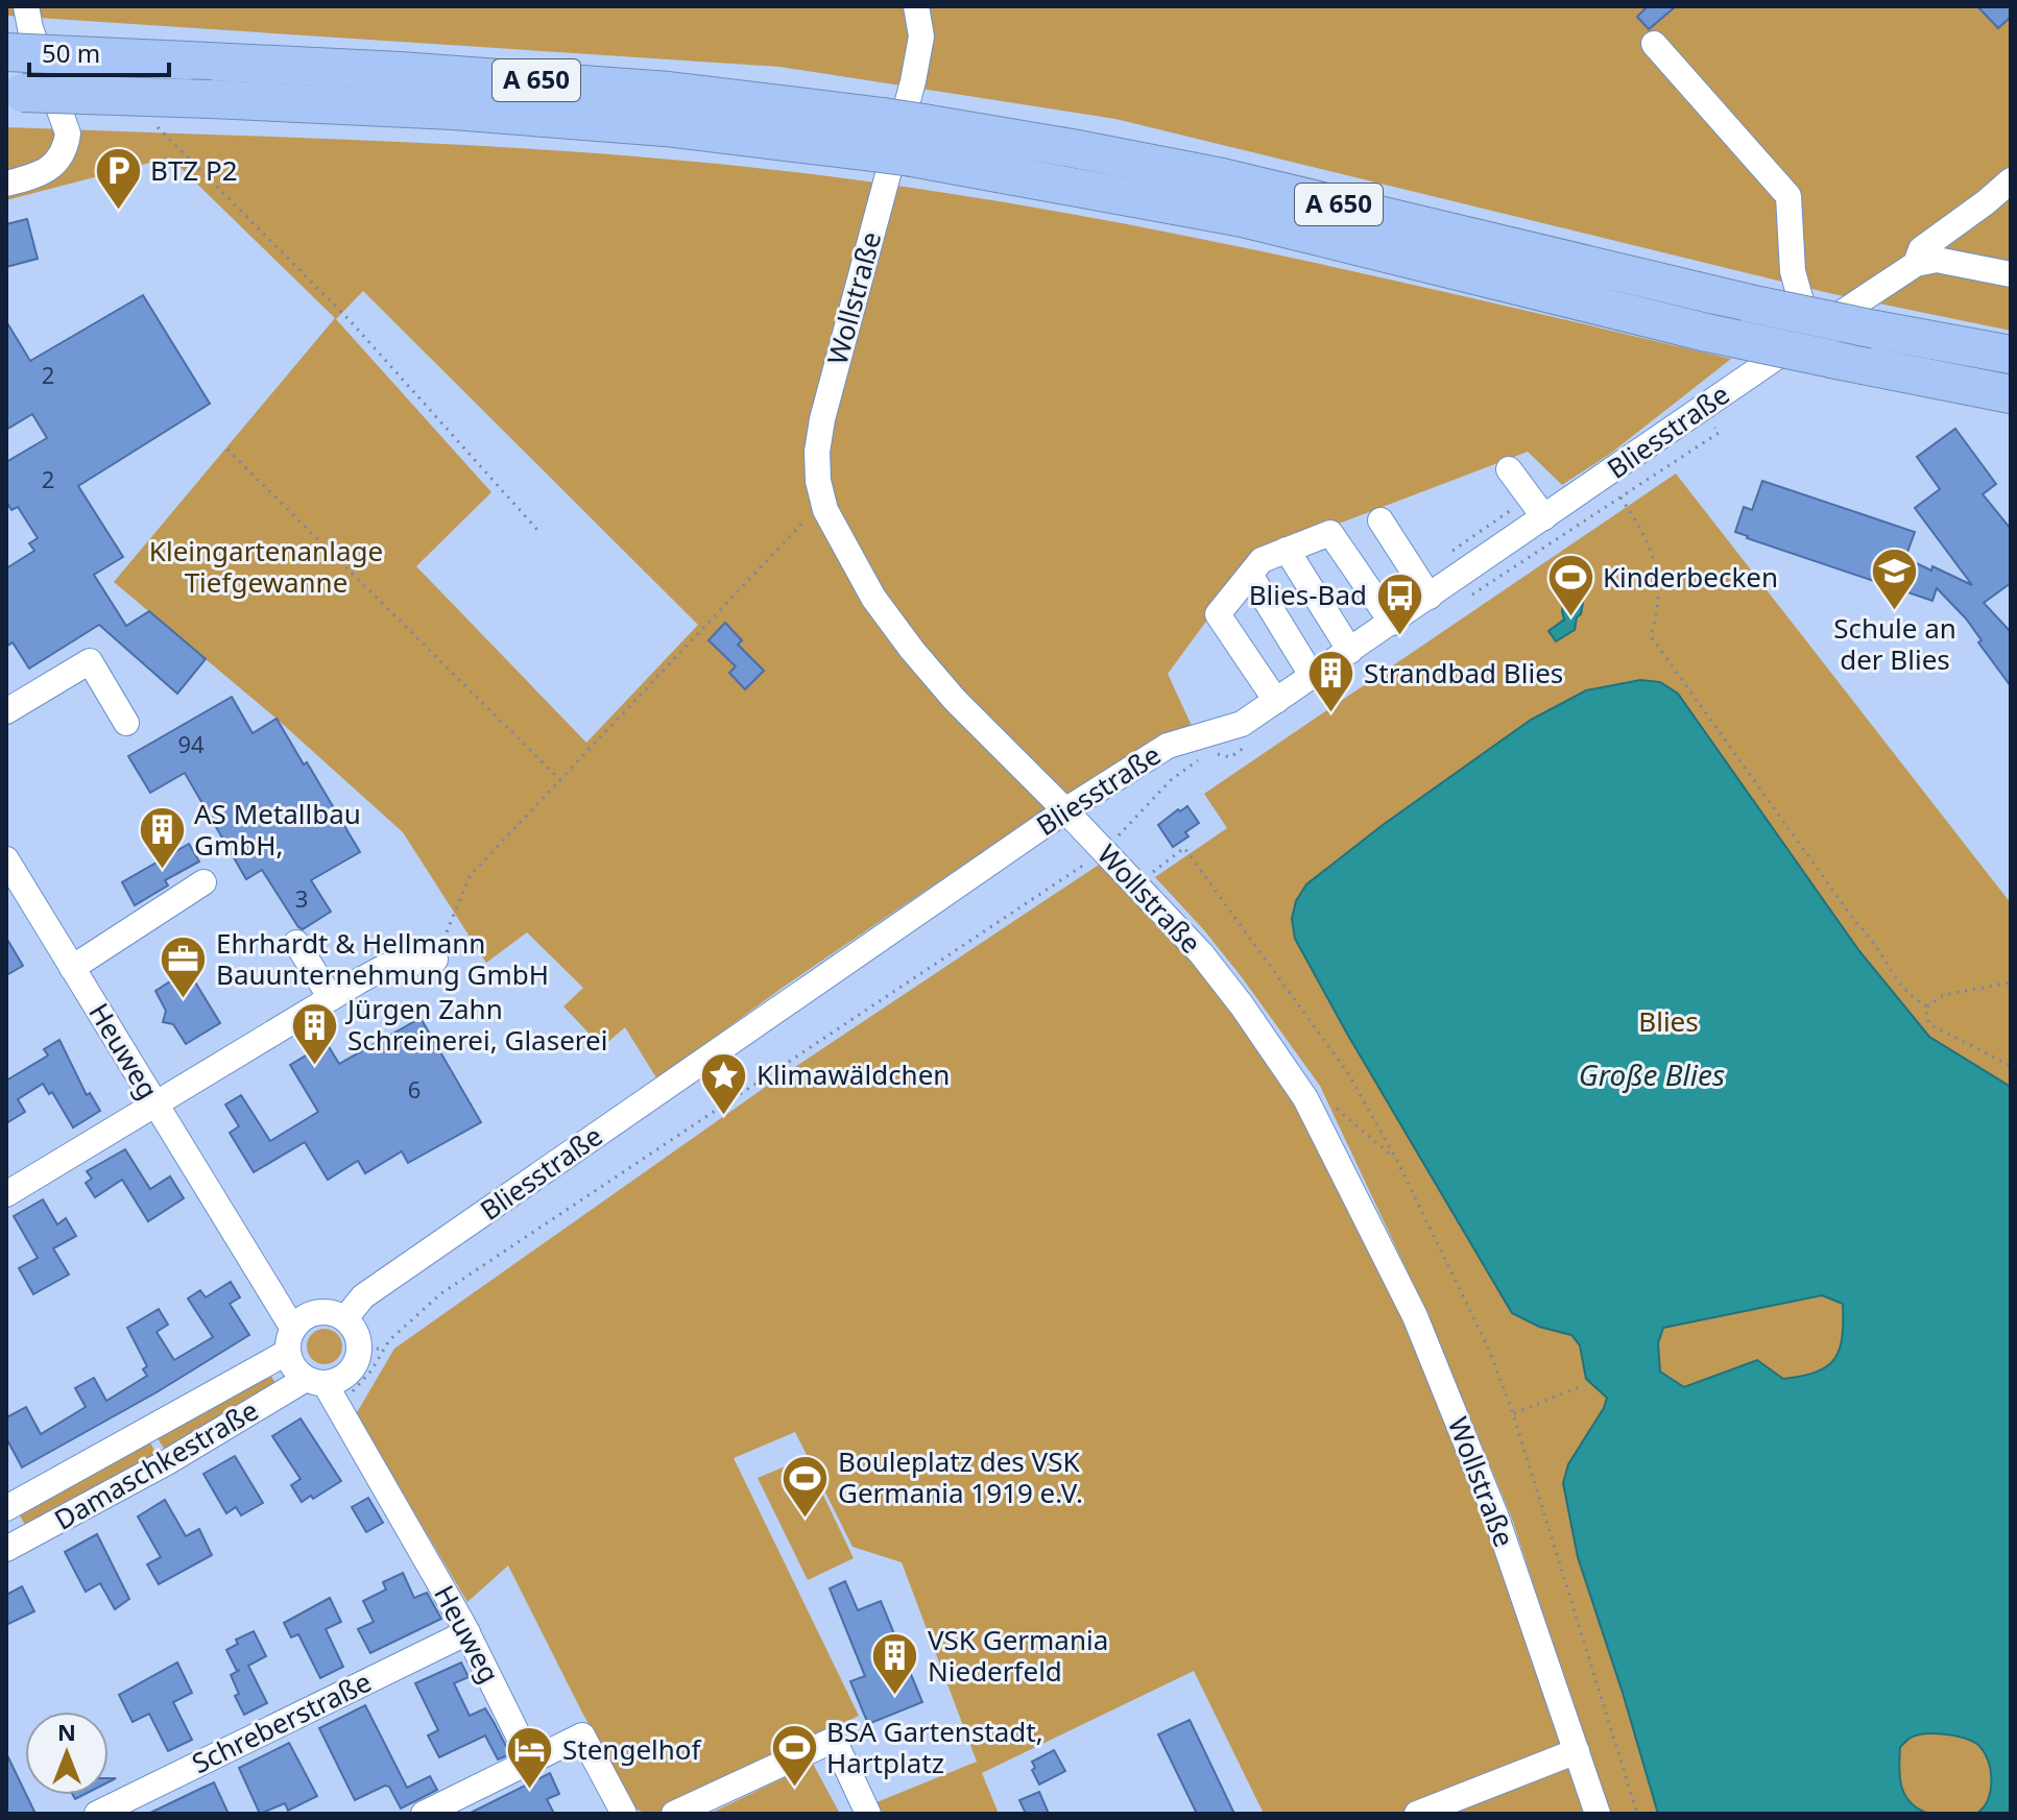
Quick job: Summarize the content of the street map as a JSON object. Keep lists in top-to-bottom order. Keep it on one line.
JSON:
{"streets":{"highway":["A 650"],"street":["Wollstraße","Bliesstraße","Heuweg","Damaschkestraße","Schreberstraße"]},"crossings":[["A 650","Bliesstraße"],["Wollstraße","Bliesstraße"],["Bliesstraße","Heuweg"],["Bliesstraße","Damaschkestraße"],["Heuweg","Damaschkestraße"],["Heuweg","Schreberstraße"]],"water":["Große Blies"],"parks":["Kleingartenanlage Tiefgewanne","Blies"],"places":{"parking":["BTZ P2"],"school or university":["Schule an der Blies"],"sports":["Kinderbecken","Bouleplatz des VSK Germania 1919 e.V.","BSA Gartenstadt, Hartplatz"],"bus stop":["Blies-Bad"],"building":["Strandbad Blies","AS Metallbau GmbH,","Jürgen Zahn Schreinerei, Glaserei","VSK Germania Niederfeld"],"office":["Ehrhardt & Hellmann Bauunternehmung GmbH"],"place":["Klimawäldchen"],"hotel":["Stengelhof"]},"house_numbers":["2","2","94","3","6"],"scale_bar":"50 m","north":"top"}
